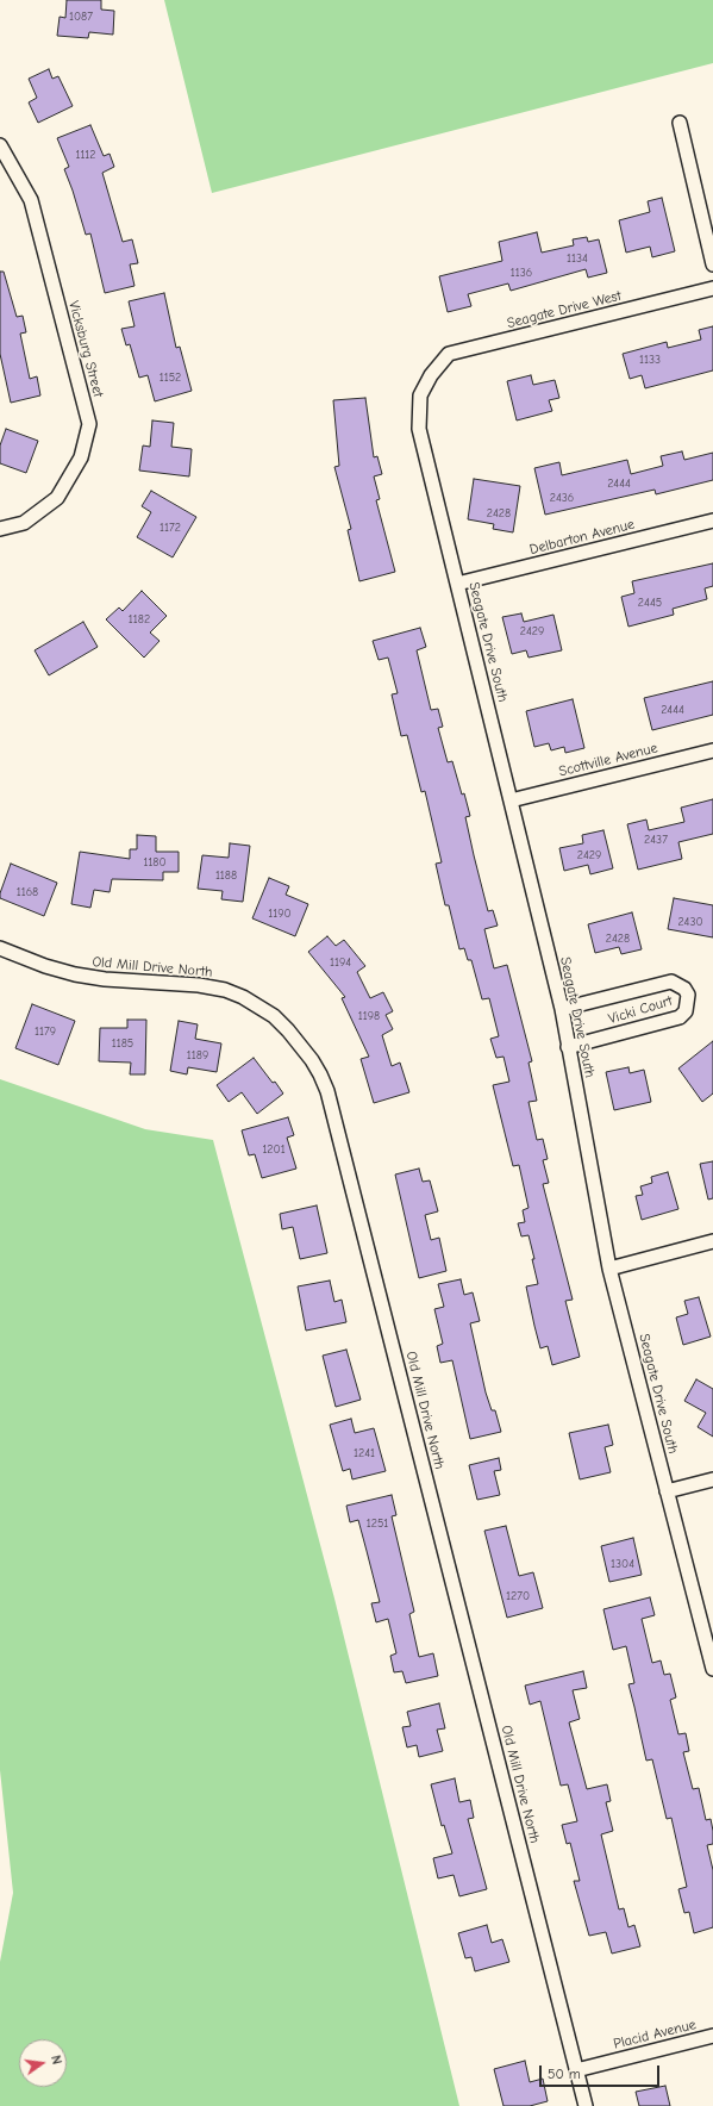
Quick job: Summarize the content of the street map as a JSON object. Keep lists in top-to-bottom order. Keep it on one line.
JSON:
{"streets":{"street":["Seagate Drive West","Vicksburg Street","Delbarton Avenue","Seagate Drive South","Scottville Avenue","Old Mill Drive North","Vicki Court","Placid Avenue"]},"crossings":[["Seagate Drive West","Seagate Drive South"],["Delbarton Avenue","Seagate Drive South"],["Seagate Drive South","Scottville Avenue"],["Seagate Drive South","Vicki Court"],["Old Mill Drive North","Placid Avenue"]],"house_numbers":["1087","1112","1134","1136","1133","1152","2444","2436","2428","1172","2445","1182","2429","2444","2437","2429","1180","1188","1168","1190","2430","2428","1194","1198","1179","1185","1189","1201","1241","1251","1304","1270"],"scale_bar":"50 m","north":"right"}
